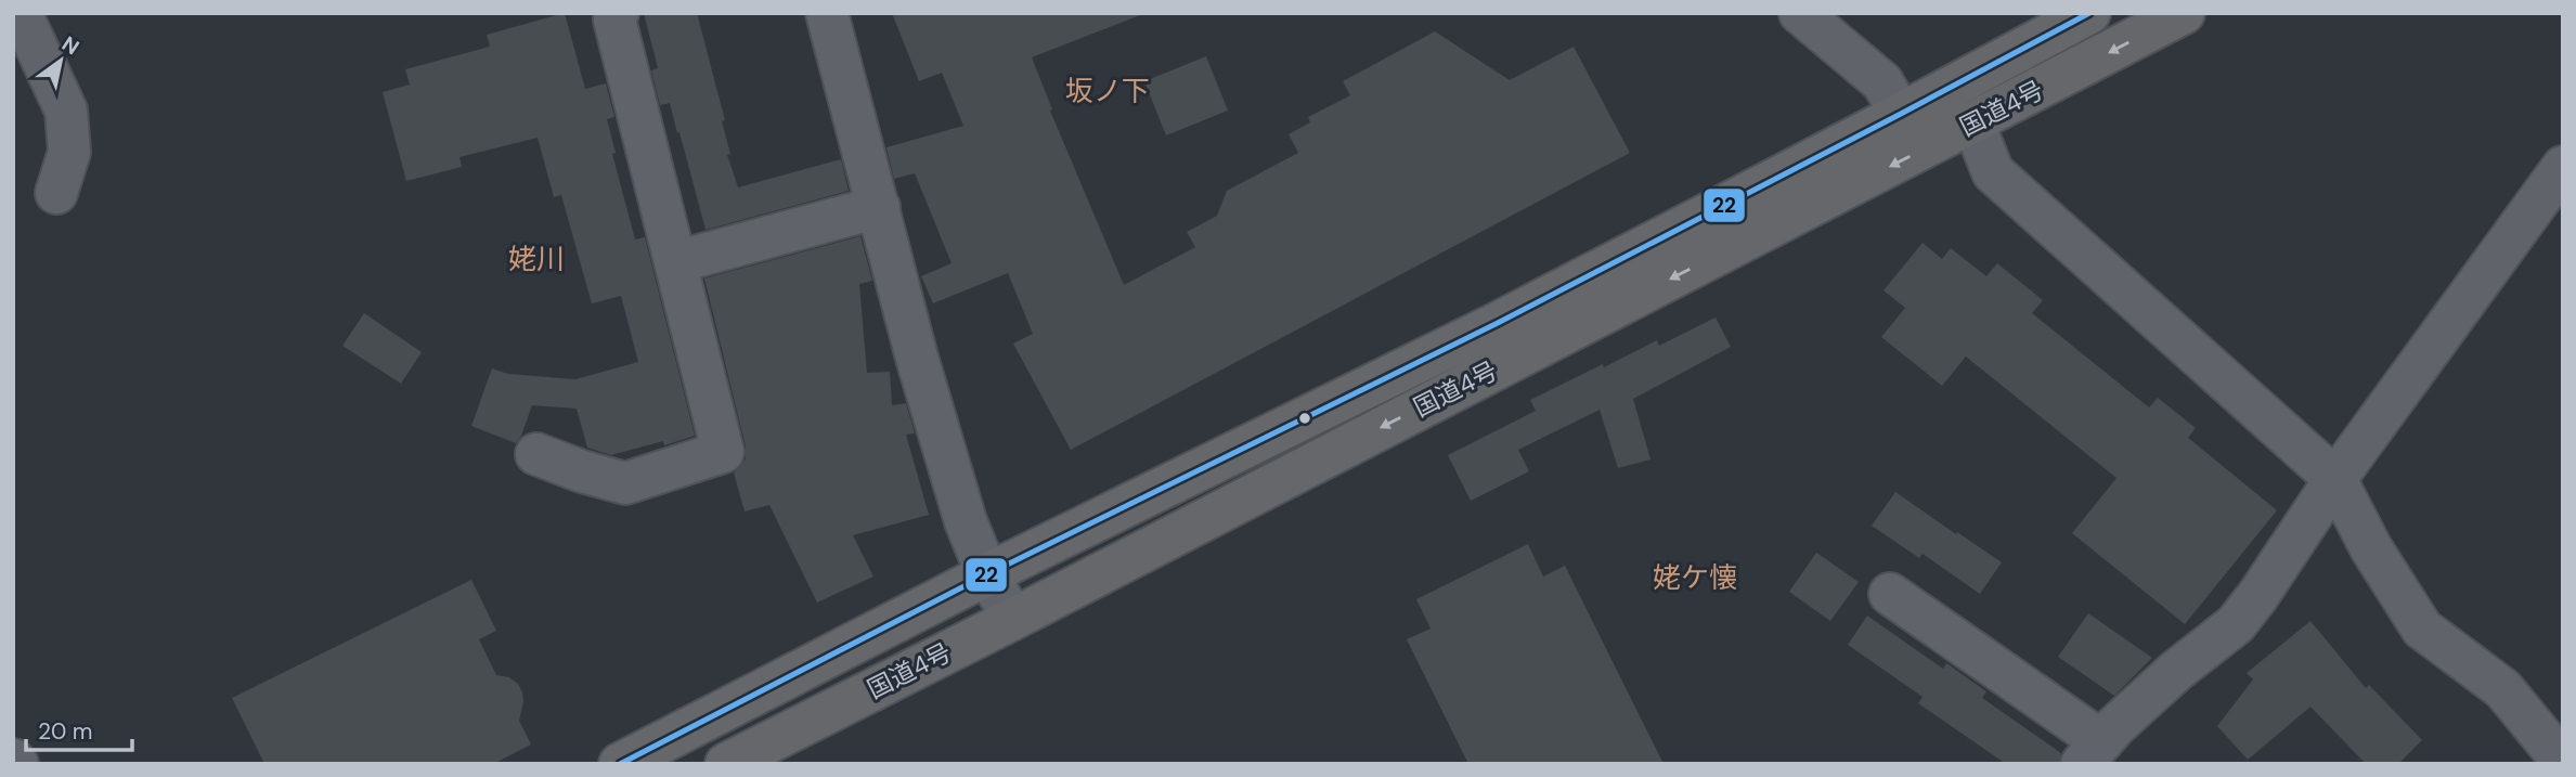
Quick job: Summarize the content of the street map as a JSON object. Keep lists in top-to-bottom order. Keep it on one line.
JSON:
{"streets":{"highway":["国道4号"]},"districts":["坂ノ下","姥川","姥ケ懐"],"lines":["transit line 22"],"scale_bar":"20 m","north":"top right"}
